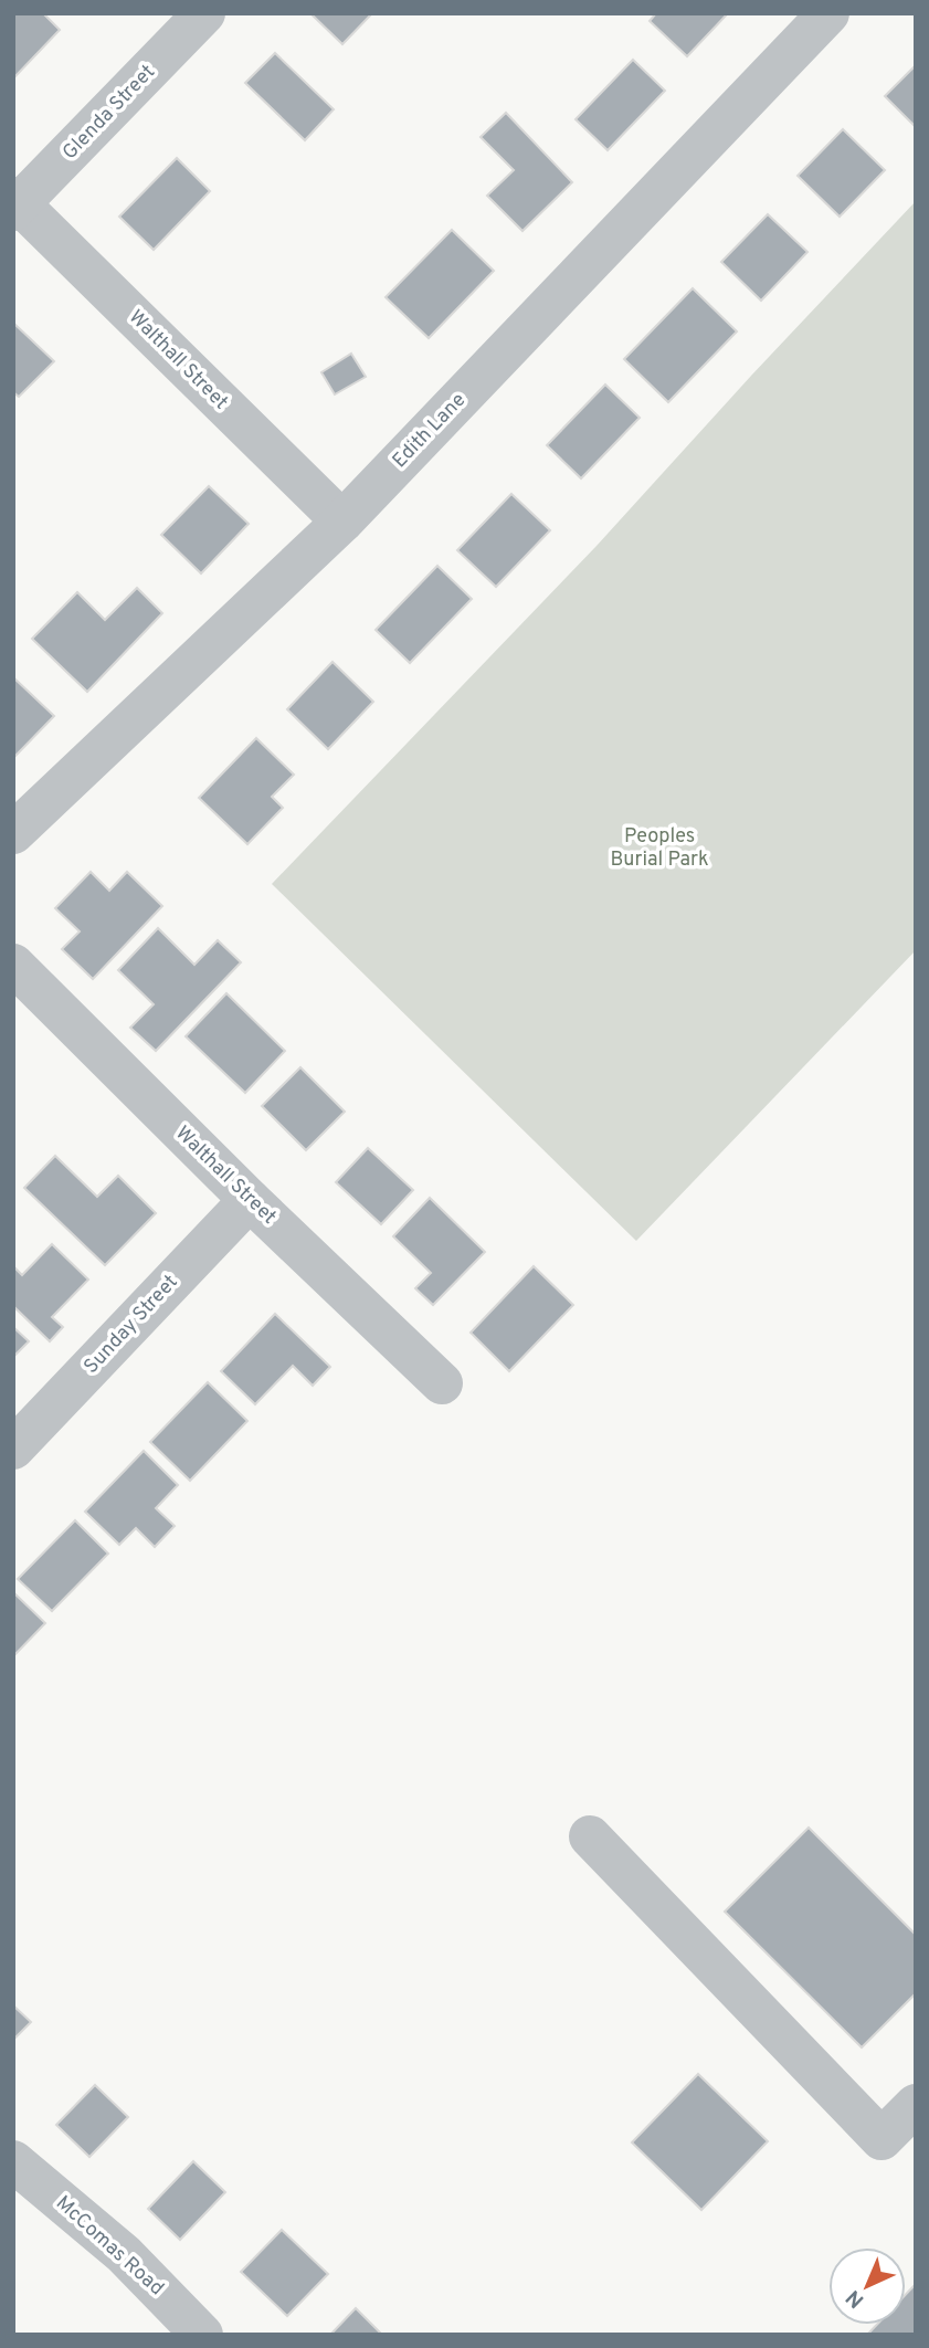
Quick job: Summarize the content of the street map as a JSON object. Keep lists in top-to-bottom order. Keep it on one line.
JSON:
{"streets":{"street":["Glenda Street","Walthall Street","Edith Lane","Sunday Street","McComas Road"]},"crossings":[["Glenda Street","Walthall Street"],["Walthall Street","Edith Lane"],["Walthall Street","Sunday Street"]],"parks":["Peoples Burial Park"],"north":"bottom left"}
